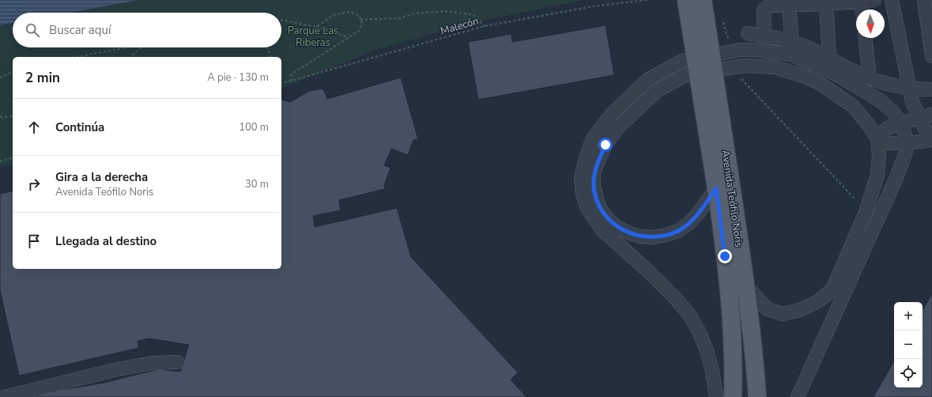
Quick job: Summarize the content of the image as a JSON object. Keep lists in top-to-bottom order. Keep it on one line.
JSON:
{"streets":{"main road":["Avenida Teófilo Noris"],"path":["Malecón"]},"parks":["Parque Las Riberas"],"north":"bottom","page":{"search":"Buscar aquí","heading":["2 min","A pie · 130 m"],"list":[["Continúa","100 m"],["Gira a la derecha","Avenida Teófilo Noris","30 m"],"Llegada al destino"],"map_buttons":["+","−"]}}
